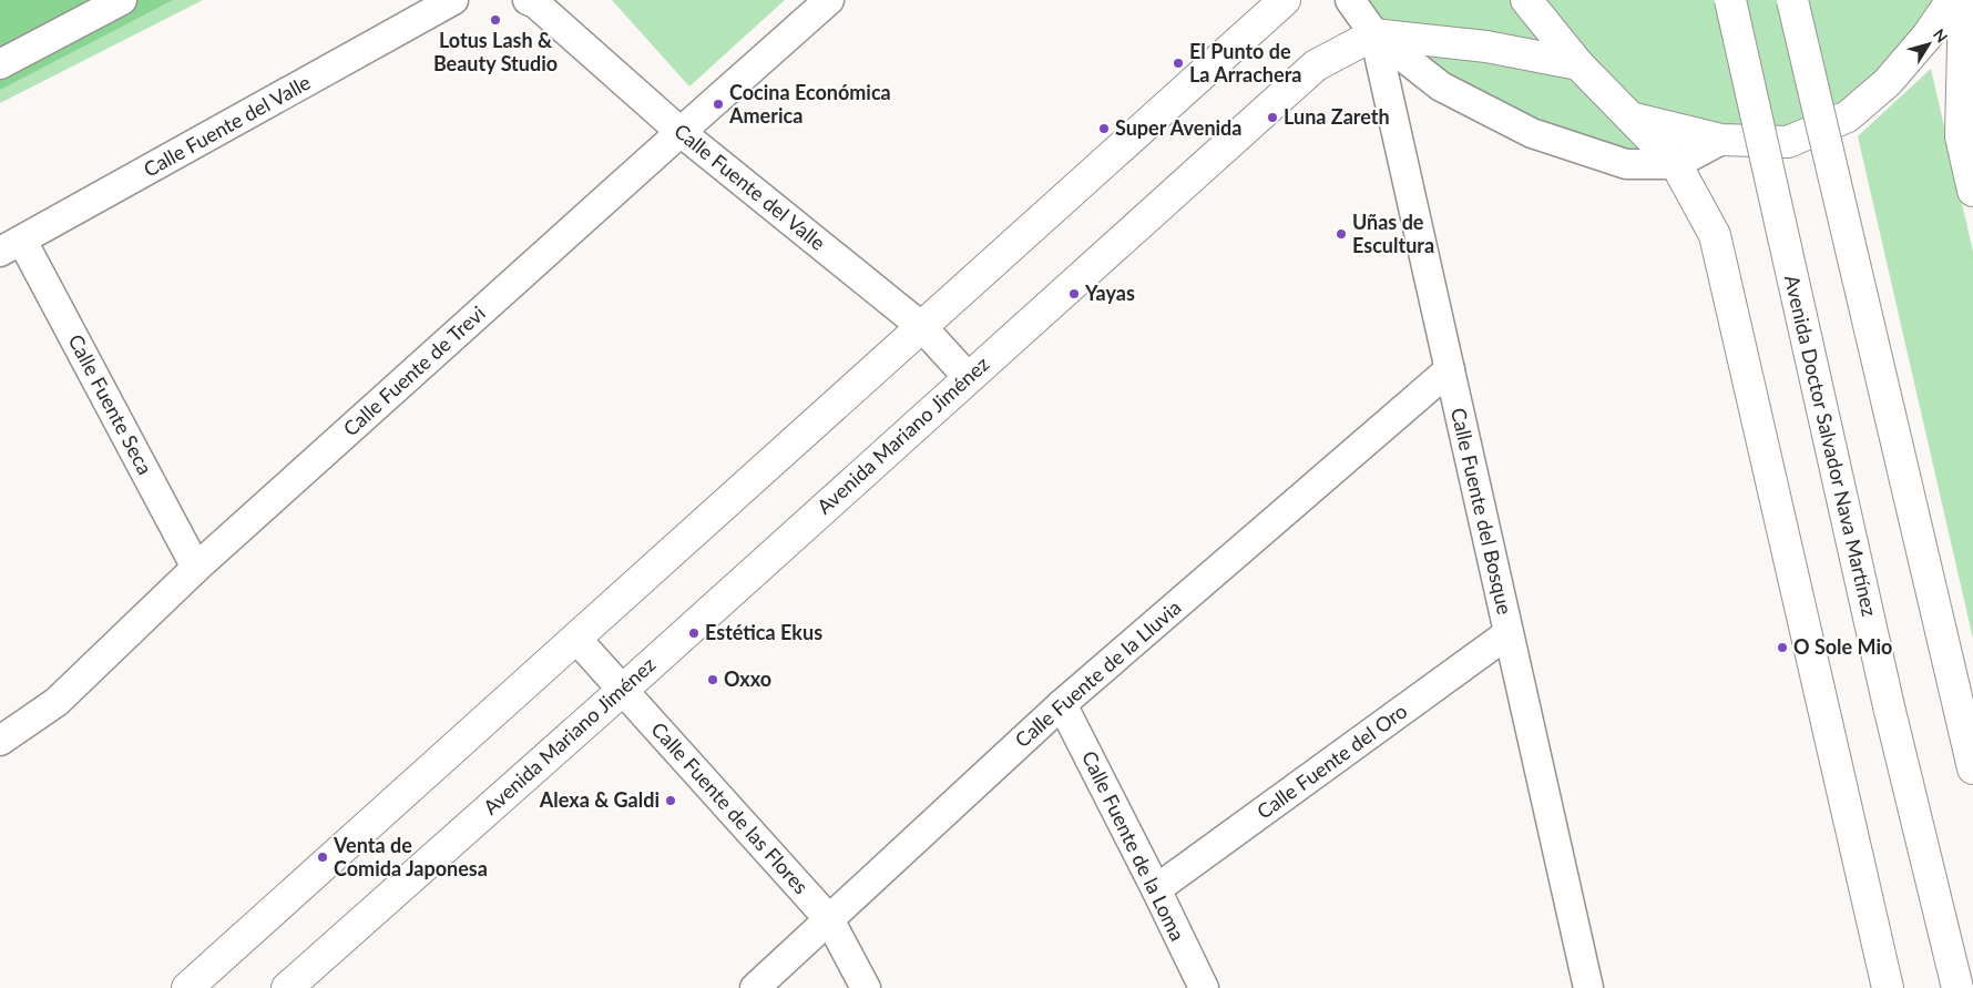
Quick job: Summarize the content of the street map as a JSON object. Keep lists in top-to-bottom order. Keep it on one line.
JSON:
{"streets":{"main road":["Avenida Mariano Jiménez","Avenida Doctor Salvador Nava Martínez"],"street":["Calle Fuente del Valle","Calle Fuente de Trevi","Calle Fuente Seca","Calle Fuente del Bosque","Calle Fuente de la Lluvia","Calle Fuente del Oro","Calle Fuente de las Flores","Calle Fuente de la Loma"]},"crossings":[["Calle Fuente del Valle","Calle Fuente de Trevi"],["Calle Fuente del Valle","Calle Fuente Seca"],["Calle Fuente del Valle","Avenida Mariano Jiménez"],["Calle Fuente de Trevi","Calle Fuente Seca"],["Avenida Mariano Jiménez","Calle Fuente del Bosque"],["Avenida Mariano Jiménez","Calle Fuente de las Flores"],["Calle Fuente del Bosque","Calle Fuente de la Lluvia"],["Calle Fuente del Bosque","Calle Fuente del Oro"],["Calle Fuente de la Lluvia","Calle Fuente de las Flores"],["Calle Fuente de la Lluvia","Calle Fuente de la Loma"],["Calle Fuente del Oro","Calle Fuente de la Loma"]],"places":["Lotus Lash & Beauty Studio","El Punto de La Arrachera","Cocina Económica America","Luna Zareth","Super Avenida","Uñas de Escultura","Yayas","Estética Ekus","O Sole Mio","Oxxo","Alexa & Galdi","Venta de Comida Japonesa"],"north":"top right"}
